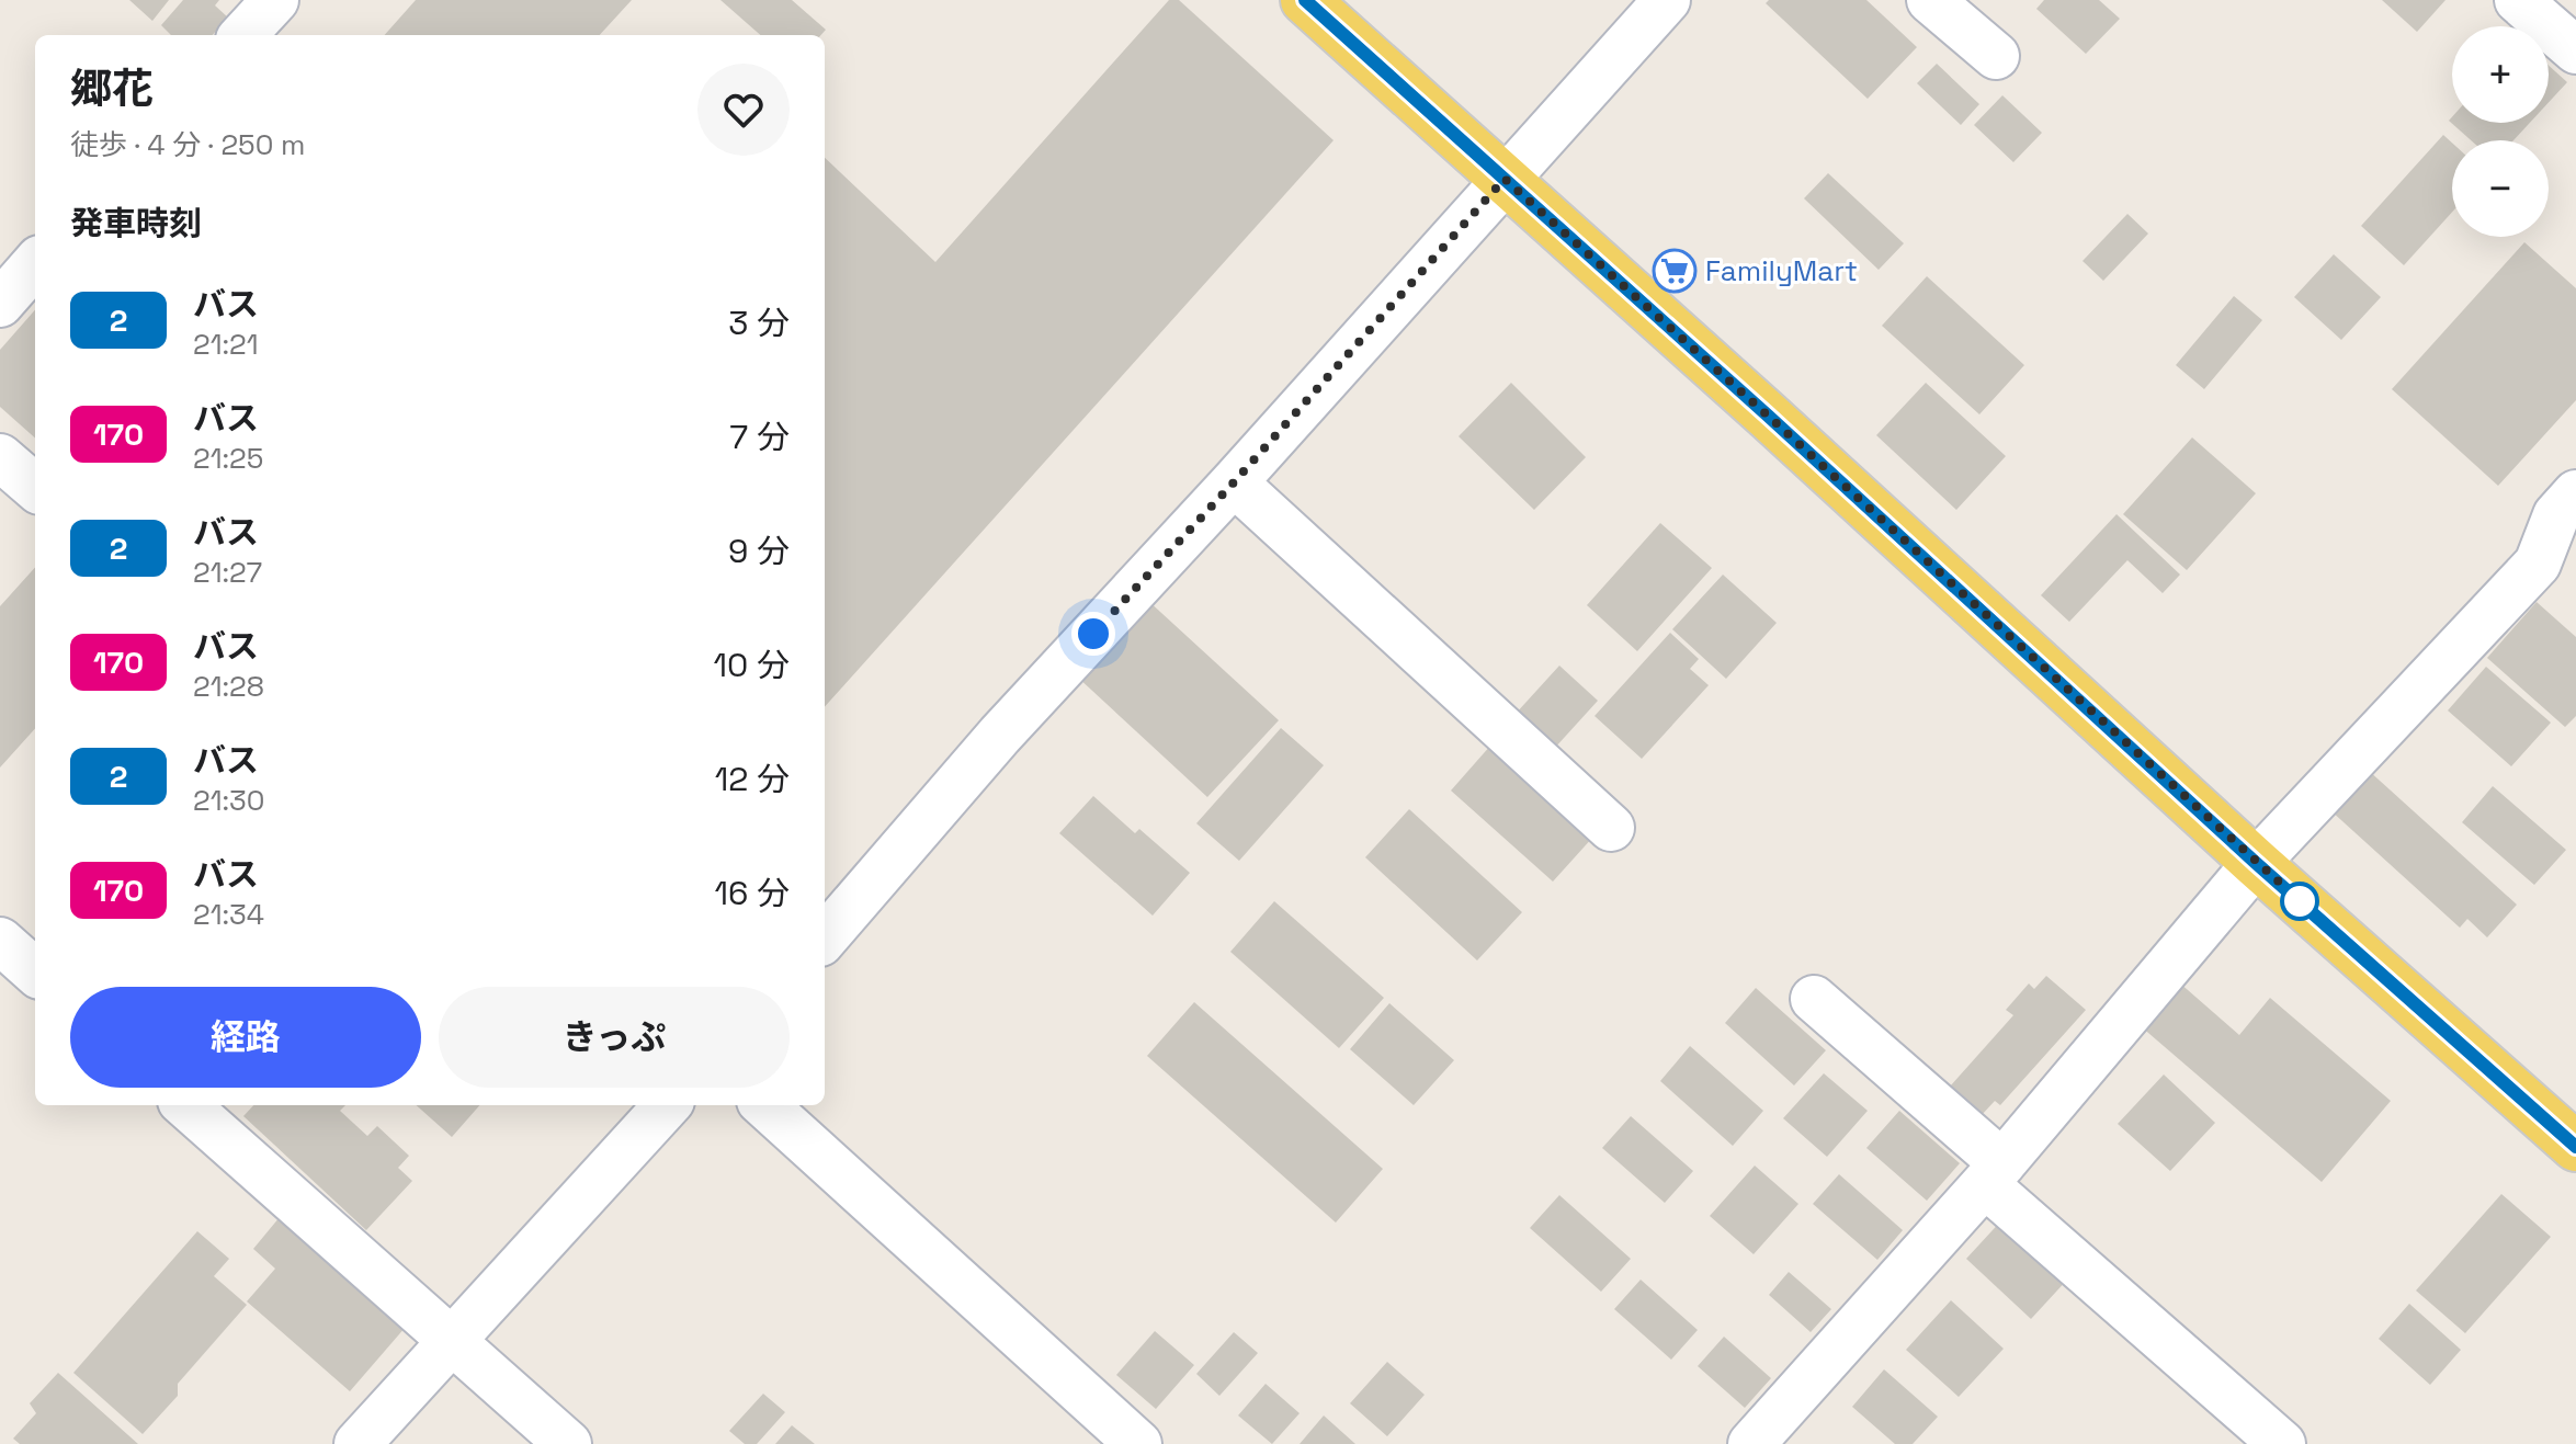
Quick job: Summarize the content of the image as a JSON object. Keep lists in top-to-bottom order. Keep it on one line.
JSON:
{"places":{"supermarket":["FamilyMart"]},"lines":["bus line 2"],"page":{"map_buttons":["+","−"],"heading":[["郷花","徒歩 · 4 分 · 250 m"],"発車時刻"],"list":[{"mark":"2","name":"バス","note":"21:21","value":"3 分"},{"mark":"170","name":"バス","note":"21:25","value":"7 分"},{"mark":"2","name":"バス","note":"21:27","value":"9 分"},{"mark":"170","name":"バス","note":"21:28","value":"10 分"},{"mark":"2","name":"バス","note":"21:30","value":"12 分"},{"mark":"170","name":"バス","note":"21:34","value":"16 分"}],"buttons":["経路","きっぷ"]}}
